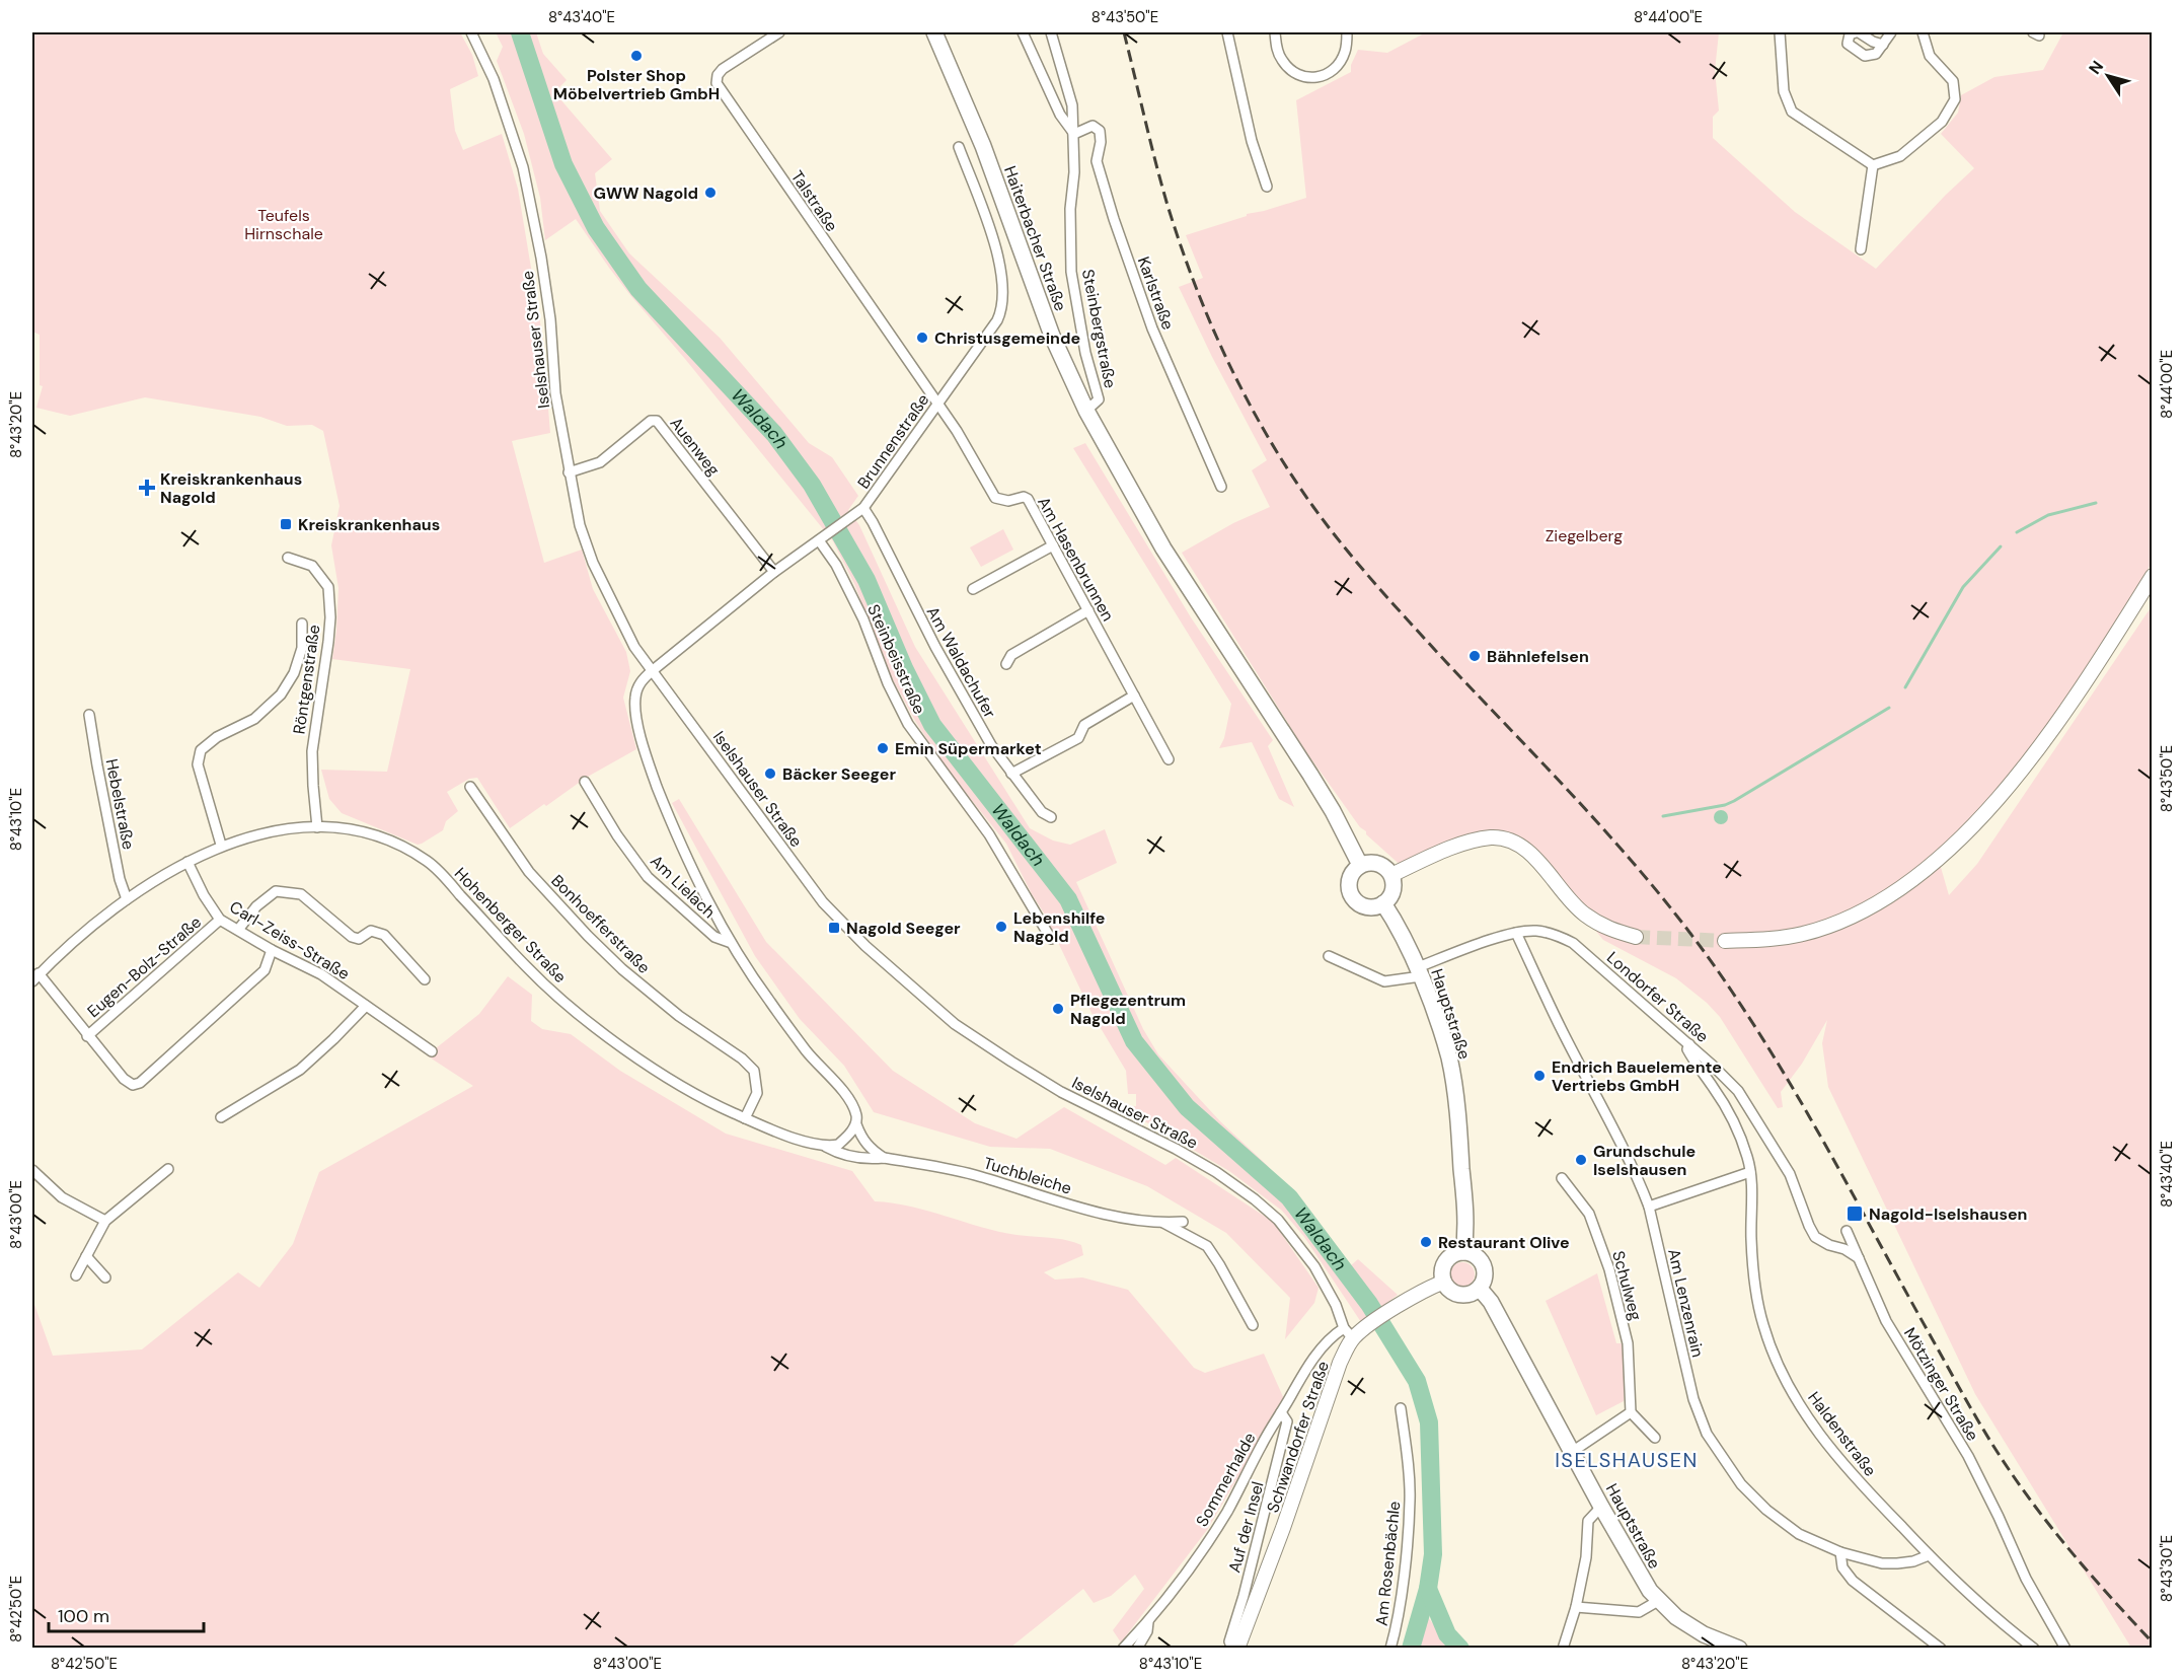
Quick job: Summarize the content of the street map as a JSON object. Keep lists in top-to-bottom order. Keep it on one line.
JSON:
{"streets":{"main road":["Haiterbacher Straße","Hauptstraße"],"street":["Talstraße","Karlstraße","Steinbergstraße","Iselshauser Straße","Brunnenstraße","Auenweg","Am Hasenbrunnen","Steinbeisstraße","Am Waldachufer","Röntgenstraße","Hebelstraße","Am Lielach","Bonhoefferstraße","Hohenberger Straße","Carl-Zeiss-Straße","Eugen-Bolz-Straße","Londorfer Straße","Tuchbleiche","Schulweg","Am Lenzenrain","Mötzinger Straße","Haldenstraße","Schwandorfer Straße","Sommerhalde","Auf der Insel","Am Rosenbächle"]},"crossings":[["Talstraße","Brunnenstraße"],["Talstraße","Am Hasenbrunnen"],["Haiterbacher Straße","Steinbergstraße"],["Haiterbacher Straße","Hauptstraße"],["Karlstraße","Steinbergstraße"],["Iselshauser Straße","Brunnenstraße"],["Iselshauser Straße","Auenweg"],["Iselshauser Straße","Schwandorfer Straße"],["Iselshauser Straße","Sommerhalde"],["Brunnenstraße","Auenweg"],["Brunnenstraße","Am Hasenbrunnen"],["Brunnenstraße","Steinbeisstraße"],["Brunnenstraße","Am Waldachufer"],["Röntgenstraße","Hohenberger Straße"],["Hebelstraße","Hohenberger Straße"],["Bonhoefferstraße","Hohenberger Straße"],["Hohenberger Straße","Carl-Zeiss-Straße"],["Hohenberger Straße","Tuchbleiche"],["Carl-Zeiss-Straße","Eugen-Bolz-Straße"],["Londorfer Straße","Hauptstraße"],["Londorfer Straße","Am Lenzenrain"],["Londorfer Straße","Mötzinger Straße"],["Londorfer Straße","Haldenstraße"],["Hauptstraße","Schwandorfer Straße"],["Am Lenzenrain","Haldenstraße"],["Schwandorfer Straße","Sommerhalde"],["Schwandorfer Straße","Auf der Insel"],["Sommerhalde","Auf der Insel"]],"districts":["ISELSHAUSEN"],"water":["Waldach"],"parks":["Teufels Hirnschale","Ziegelberg"],"places":{"other":["Polster Shop Möbelvertrieb GmbH","GWW Nagold","Christusgemeinde","Bähnlefelsen","Emin Süpermarket","Bäcker Seeger","Lebenshilfe Nagold","Pflegezentrum Nagold","Endrich Bauelemente Vertriebs GmbH","Grundschule Iselshausen","Restaurant Olive"],"health":["Kreiskrankenhaus Nagold"],"transit":["Kreiskrankenhaus","Nagold Seeger","Nagold-Iselshausen"]},"scale_bar":"100 m","north":"top left","coordinates":["8°43'40\"E","8°43'50\"E","8°44'00\"E","8°43'20\"E","8°43'10\"E","8°43'00\"E","8°43'30\"E","8°42'50\"E"]}
